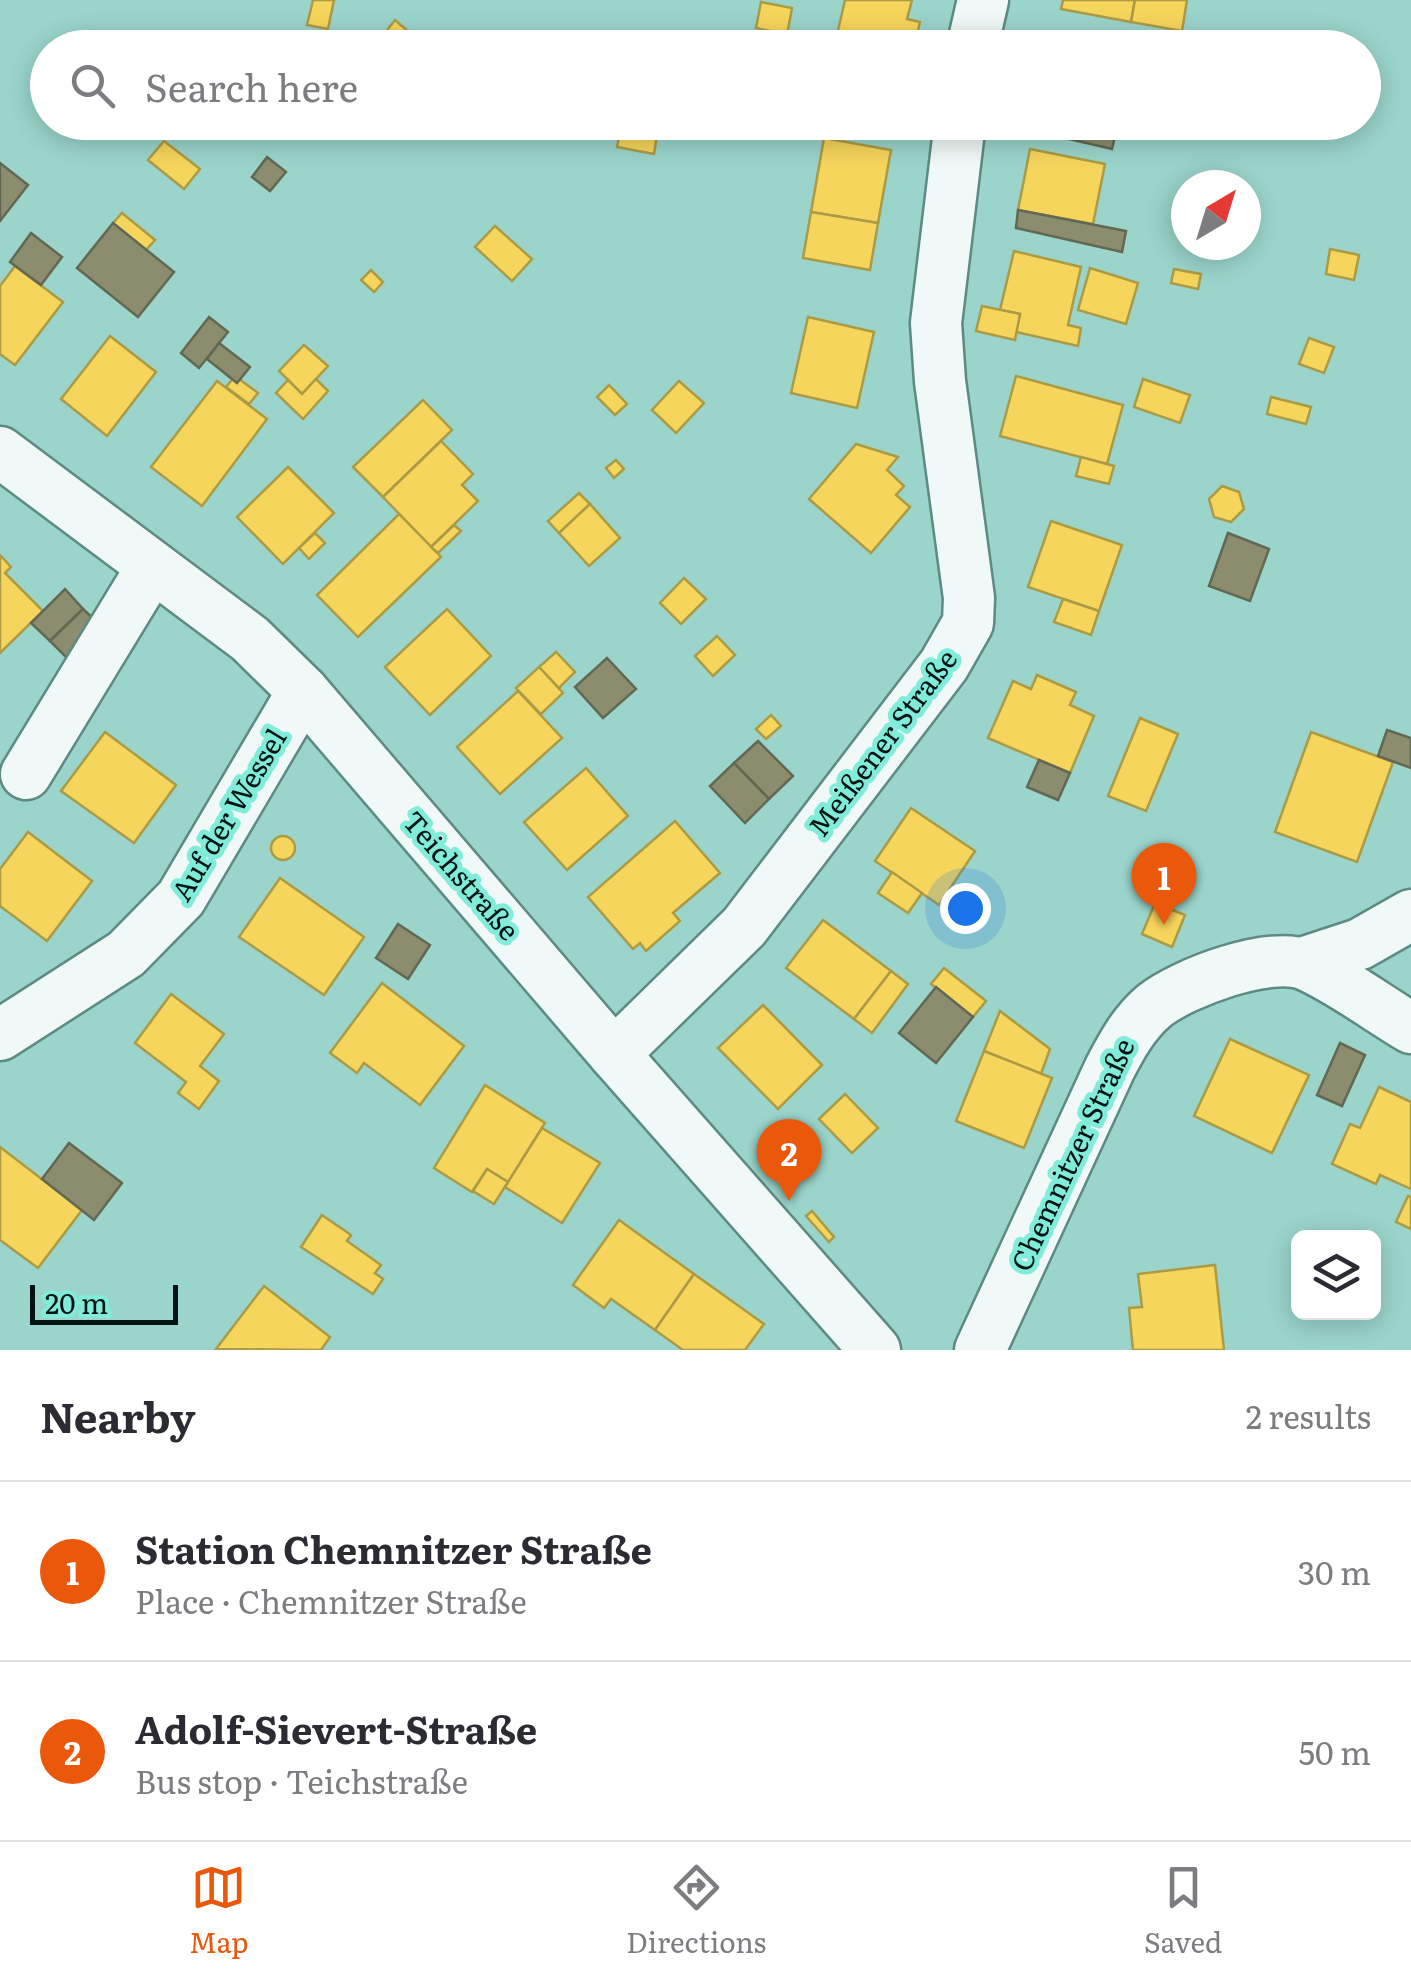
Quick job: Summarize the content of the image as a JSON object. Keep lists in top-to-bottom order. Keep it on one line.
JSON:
{"streets":{"street":["Meißener Straße","Auf der Wessel","Teichstraße","Chemnitzer Straße"]},"crossings":[["Meißener Straße","Teichstraße"],["Auf der Wessel","Teichstraße"]],"scale_bar":"20 m","north":"top right","page":{"search":"Search here","pins":["1","2"],"scale":"20 m","heading":["Nearby","2 results"],"list":[{"mark":"1","name":"Station Chemnitzer Straße","note":"Place · Chemnitzer Straße","value":"30 m"},{"mark":"2","name":"Adolf-Sievert-Straße","note":"Bus stop · Teichstraße","value":"50 m"}],"nav":["Map","Directions","Saved"]}}
